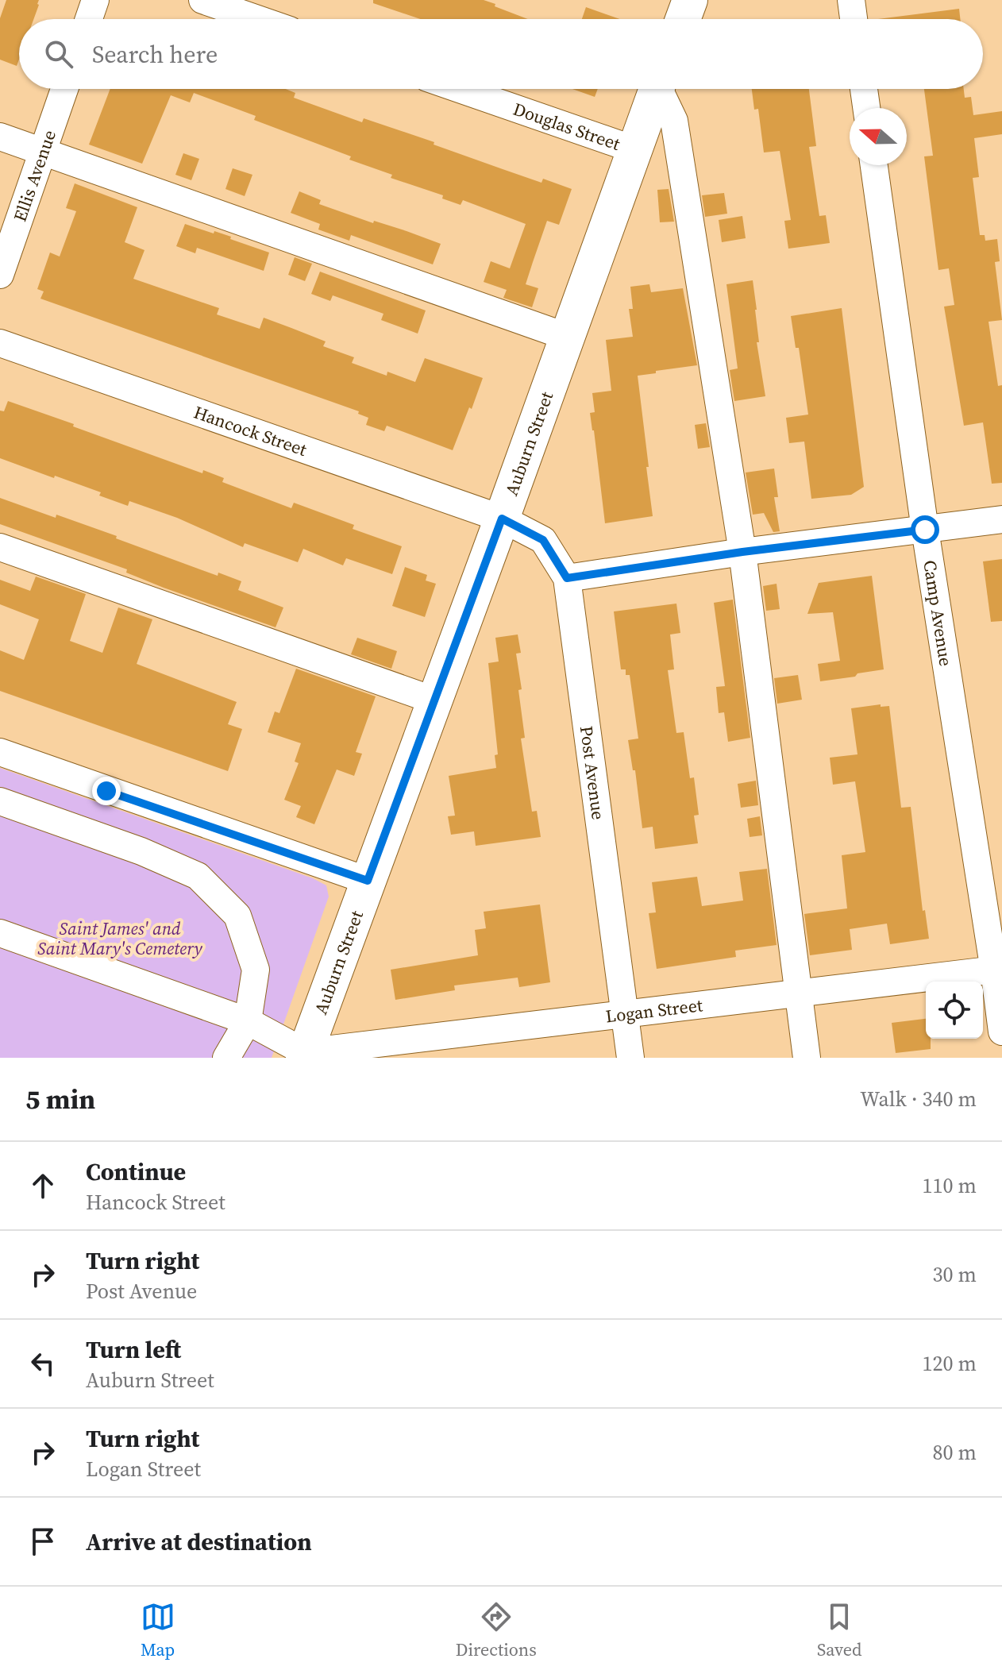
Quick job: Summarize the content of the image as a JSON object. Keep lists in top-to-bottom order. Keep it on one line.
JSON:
{"streets":{"main road":["Auburn Street"],"street":["Douglas Street","Ellis Avenue","Hancock Street","Camp Avenue","Post Avenue","Logan Street"]},"crossings":[["Douglas Street","Auburn Street"],["Hancock Street","Auburn Street"],["Hancock Street","Post Avenue"],["Auburn Street","Post Avenue"],["Auburn Street","Logan Street"],["Camp Avenue","Logan Street"],["Post Avenue","Logan Street"]],"parks":["Saint James' and Saint Mary's Cemetery"],"north":"left","page":{"search":"Search here","heading":["5 min","Walk · 340 m"],"list":[["Continue","Hancock Street","110 m"],["Turn right","Post Avenue","30 m"],["Turn left","Auburn Street","120 m"],["Turn right","Logan Street","80 m"],"Arrive at destination"],"nav":["Map","Directions","Saved"]}}
